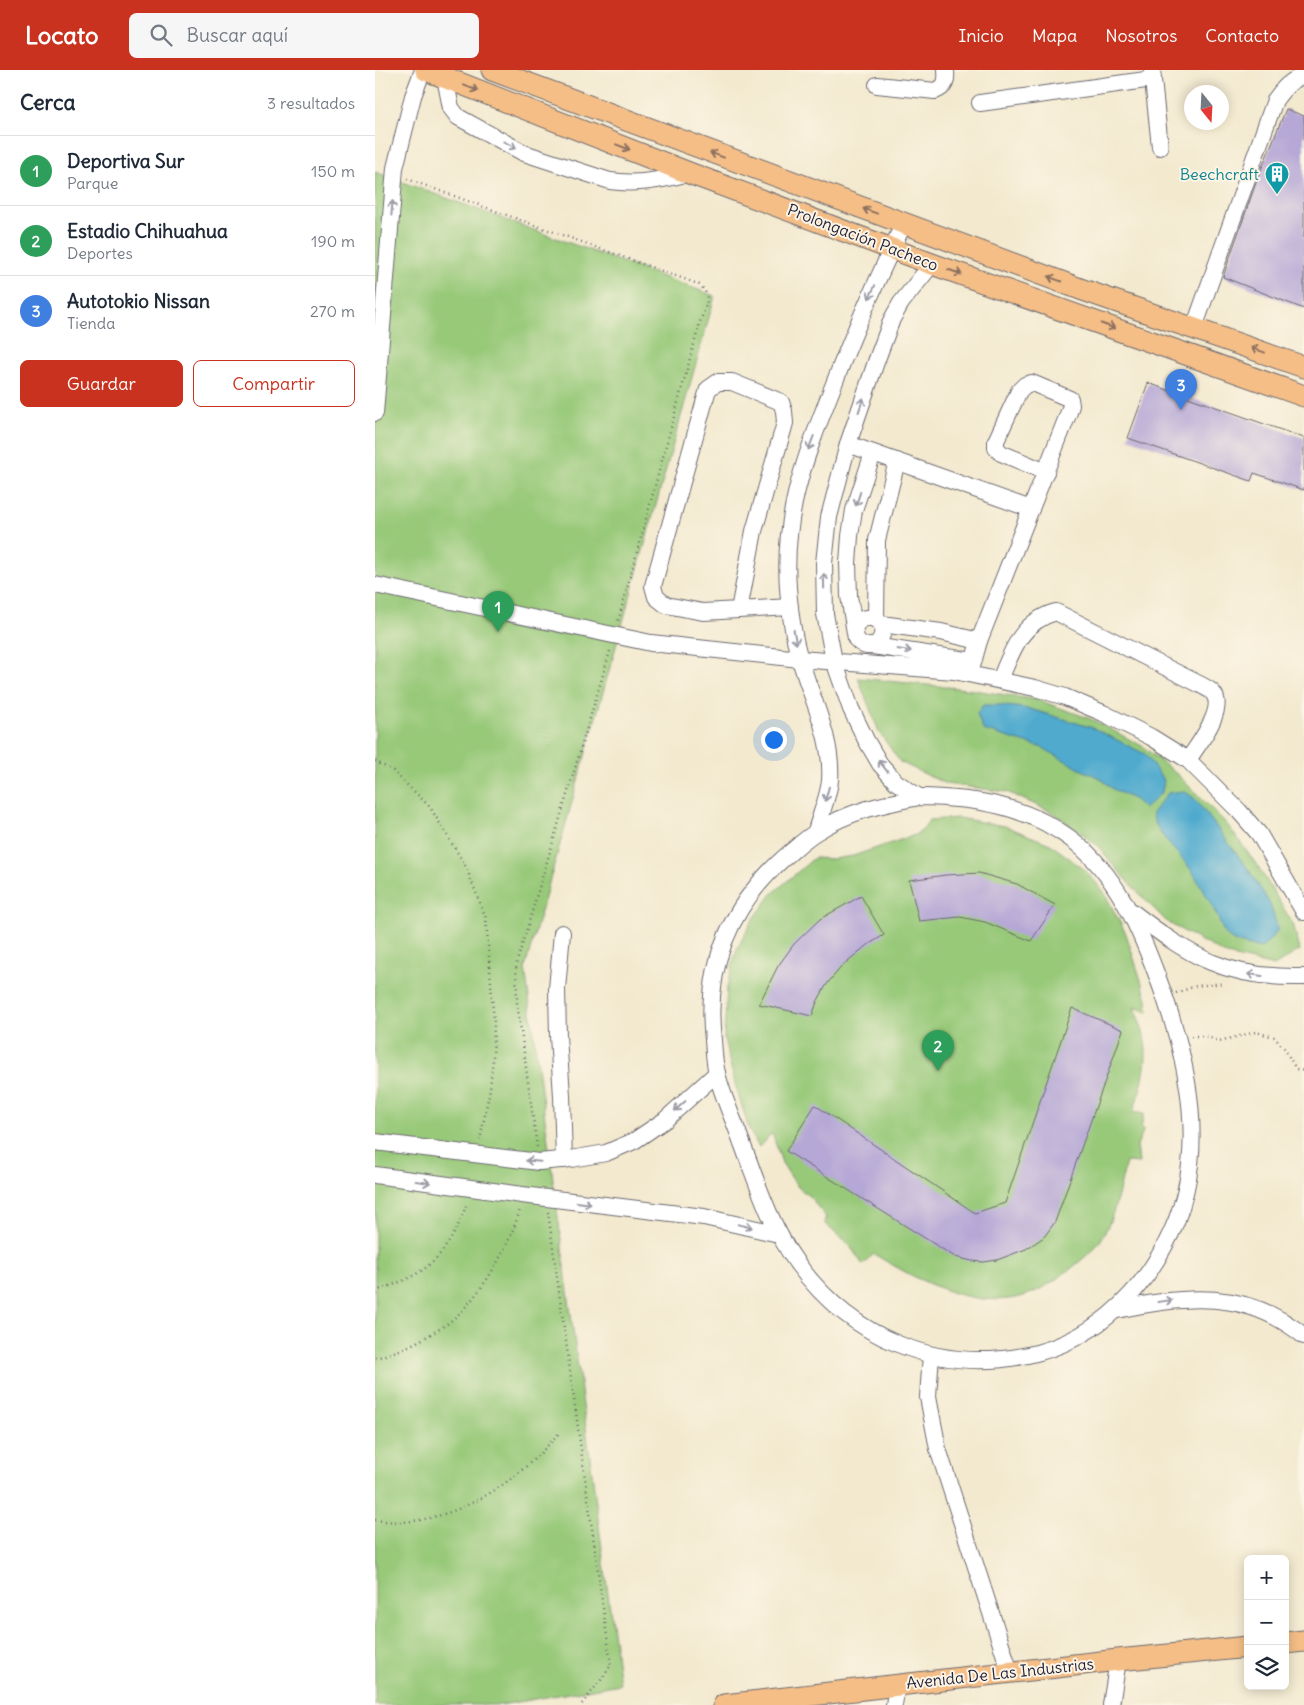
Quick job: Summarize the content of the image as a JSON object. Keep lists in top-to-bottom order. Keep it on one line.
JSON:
{"streets":{"main road":["Prolongación Pacheco","Avenida De Las Industrias"]},"places":{"building":["Beechcraft"]},"north":"bottom","page":{"header":"Locato","search":"Buscar aquí","nav":["Inicio","Mapa","Nosotros","Contacto"],"heading":["Cerca","3 resultados"],"list":[{"mark":"1","name":"Deportiva Sur","note":"Parque","value":"150 m"},{"mark":"2","name":"Estadio Chihuahua","note":"Deportes","value":"190 m"},{"mark":"3","name":"Autotokio Nissan","note":"Tienda","value":"270 m"}],"buttons":["Guardar","Compartir"],"pins":["3","1","2"],"map_buttons":["+","−"]}}
